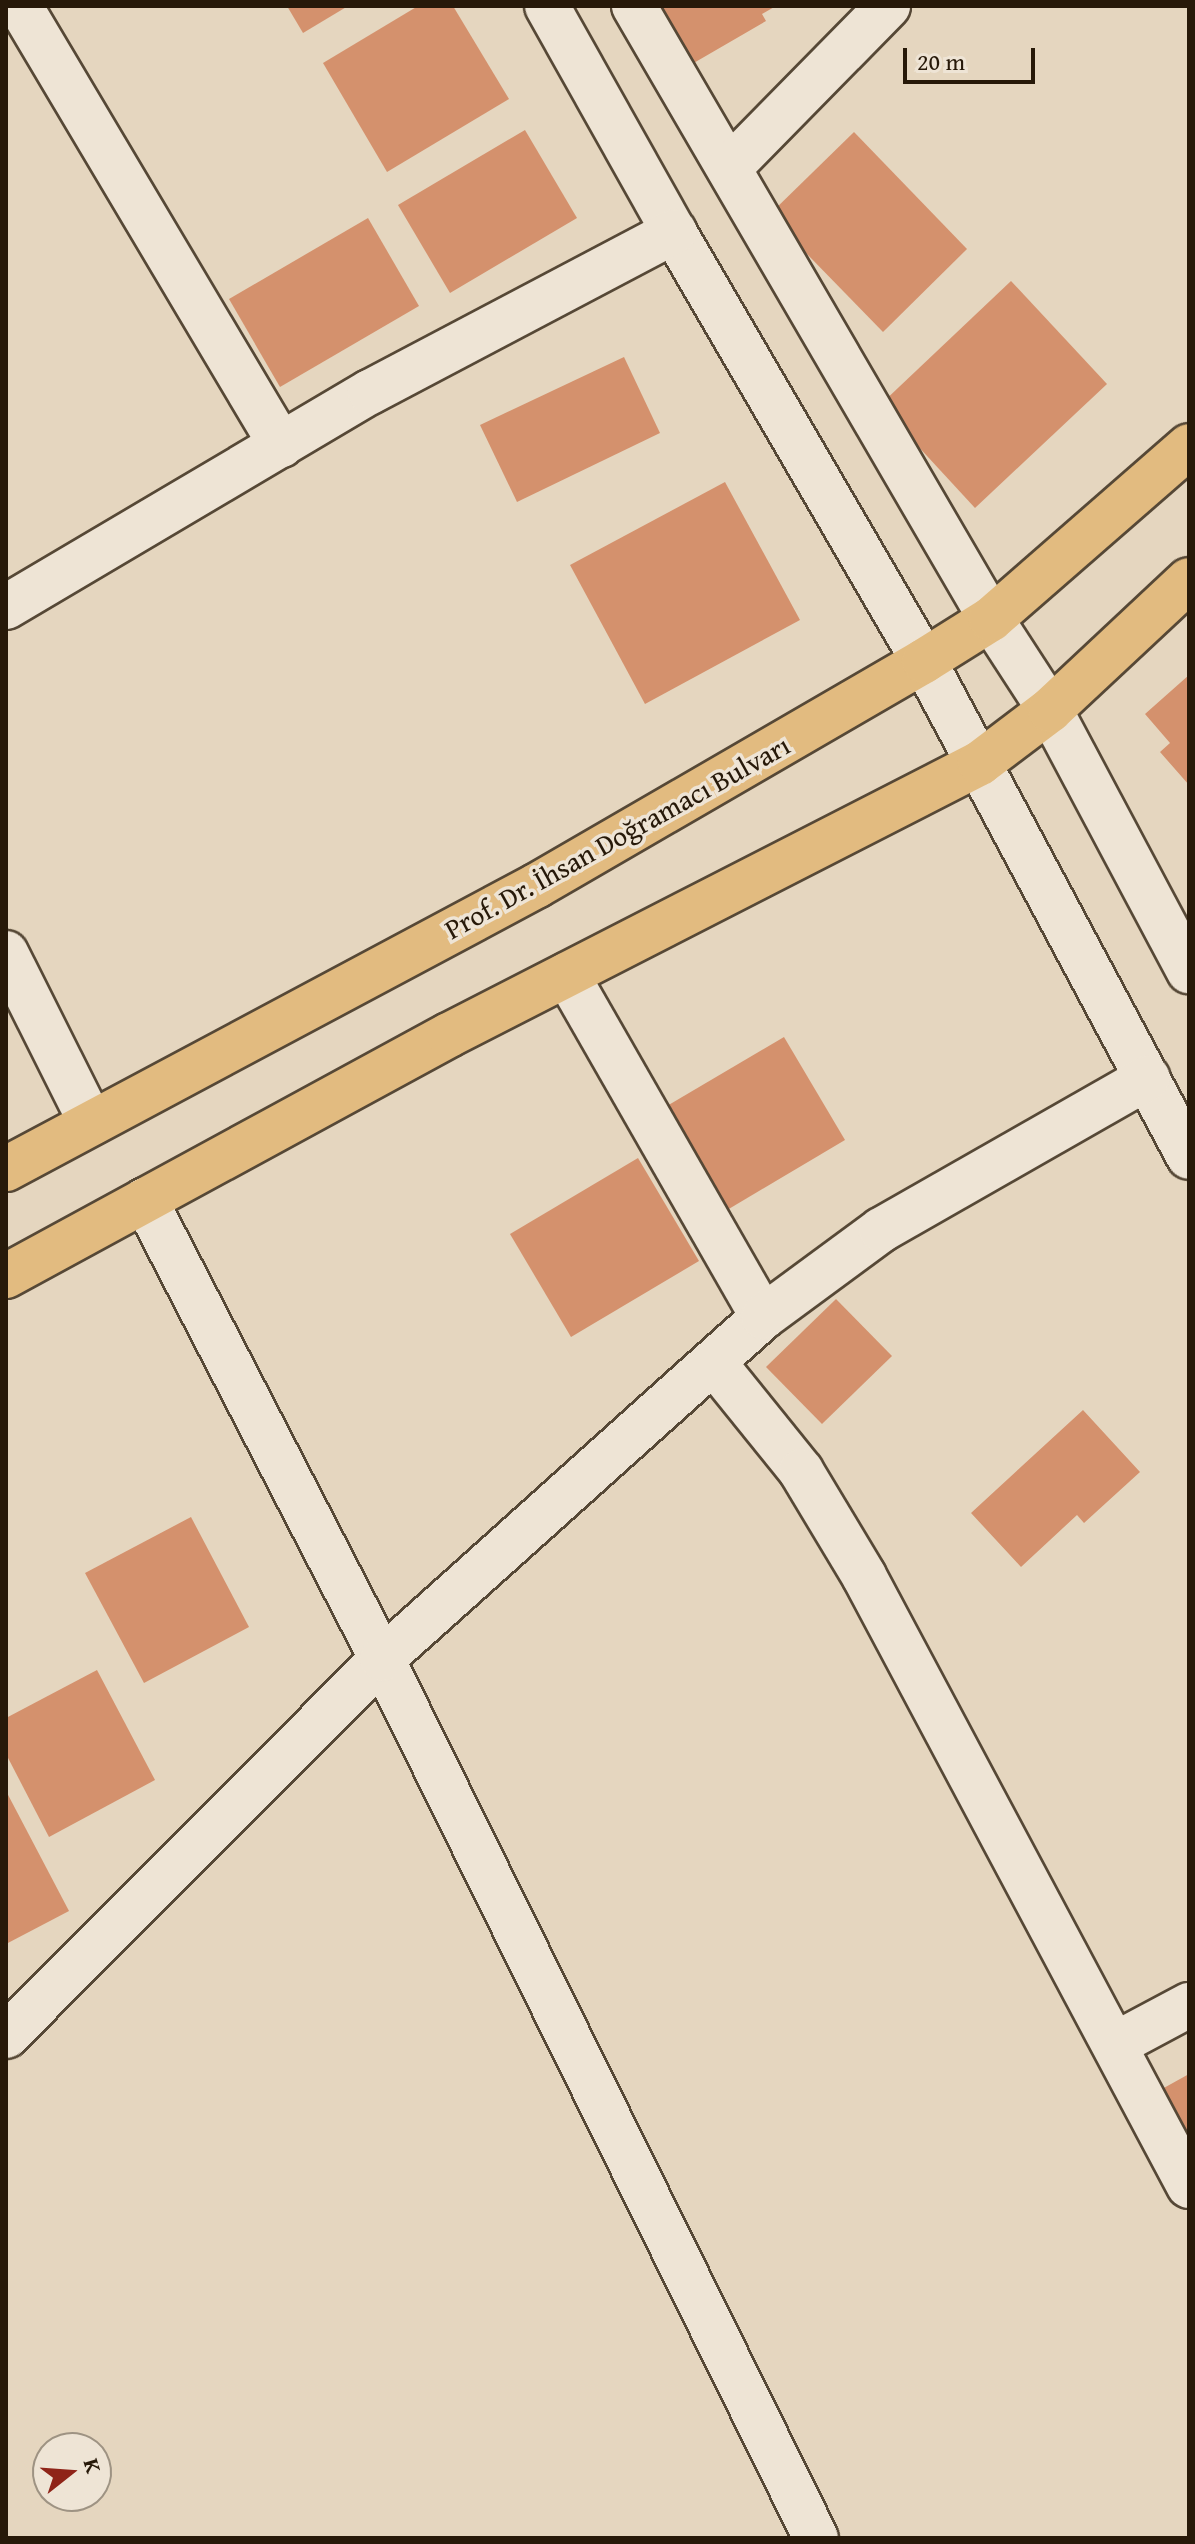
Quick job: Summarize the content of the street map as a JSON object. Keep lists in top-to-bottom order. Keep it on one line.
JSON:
{"streets":{"main road":["Prof. Dr. İhsan Doğramacı Bulvarı"]},"scale_bar":"20 m","north":"right"}
